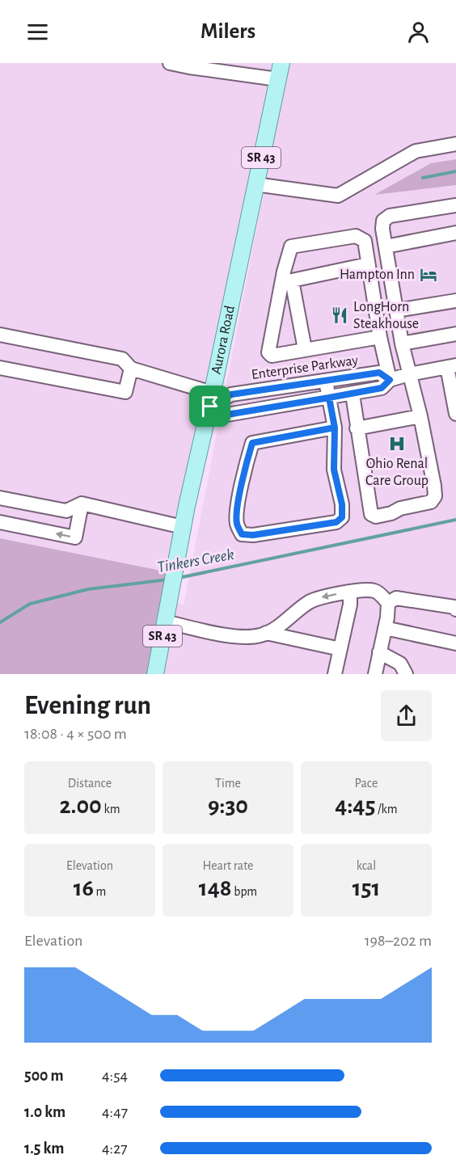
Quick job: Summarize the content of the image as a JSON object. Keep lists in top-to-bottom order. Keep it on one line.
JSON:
{"streets":{"main road":["SR 43","Aurora Road"],"street":["Enterprise Parkway"]},"crossings":[["Aurora Road","Enterprise Parkway"]],"water":["Tinkers Creek"],"places":{"hotel":["Hampton Inn"],"restaurant":["LongHorn Steakhouse"],"hospital":["Ohio Renal Care Group"]},"page":{"header":"Milers","heading":["Evening run","18:08 · 4 × 500 m"],"stats":[["Distance","2.00 km"],["Time","9:30"],["Pace","4:45 /km"],["Elevation","16 m"],["Heart rate","148 bpm"],["kcal","151"]],"chart":["Elevation","198–202 m"],"list":[{"name":"500 m","note":"4:54"},{"name":"1.0 km","note":"4:47"},{"name":"1.5 km","note":"4:27"}]}}
